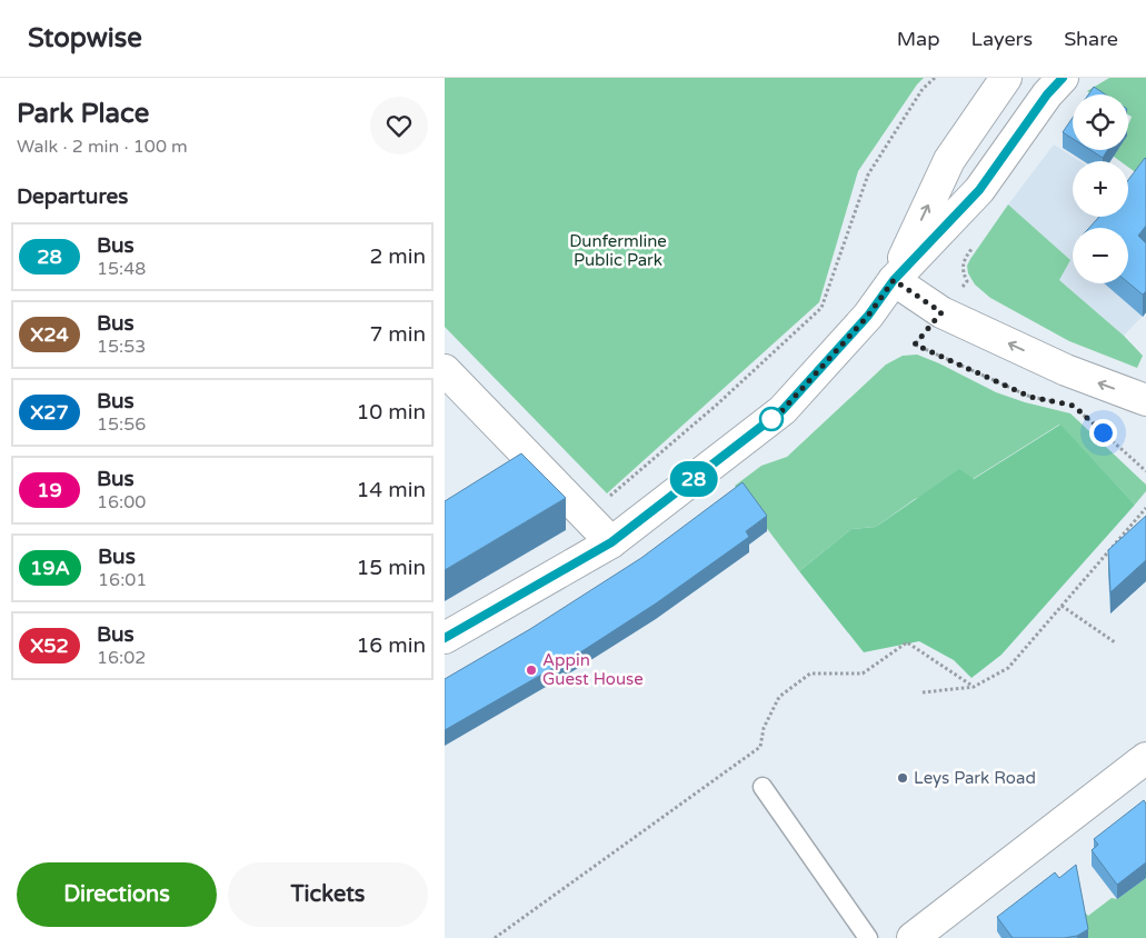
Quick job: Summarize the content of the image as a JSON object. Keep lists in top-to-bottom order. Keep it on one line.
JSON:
{"parks":["Dunfermline Public Park"],"places":["Appin Guest House","Leys Park Road"],"lines":["bus line 28"],"page":{"header":"Stopwise","nav":["Map","Layers","Share"],"heading":[["Park Place","Walk · 2 min · 100 m"],"Departures"],"on_map":"28","map_buttons":["+","−"],"list":[{"mark":"28","name":"Bus","note":"15:48","value":"2 min"},{"mark":"X24","name":"Bus","note":"15:53","value":"7 min"},{"mark":"X27","name":"Bus","note":"15:56","value":"10 min"},{"mark":"19","name":"Bus","note":"16:00","value":"14 min"},{"mark":"19A","name":"Bus","note":"16:01","value":"15 min"},{"mark":"X52","name":"Bus","note":"16:02","value":"16 min"}],"buttons":["Directions","Tickets"]}}
